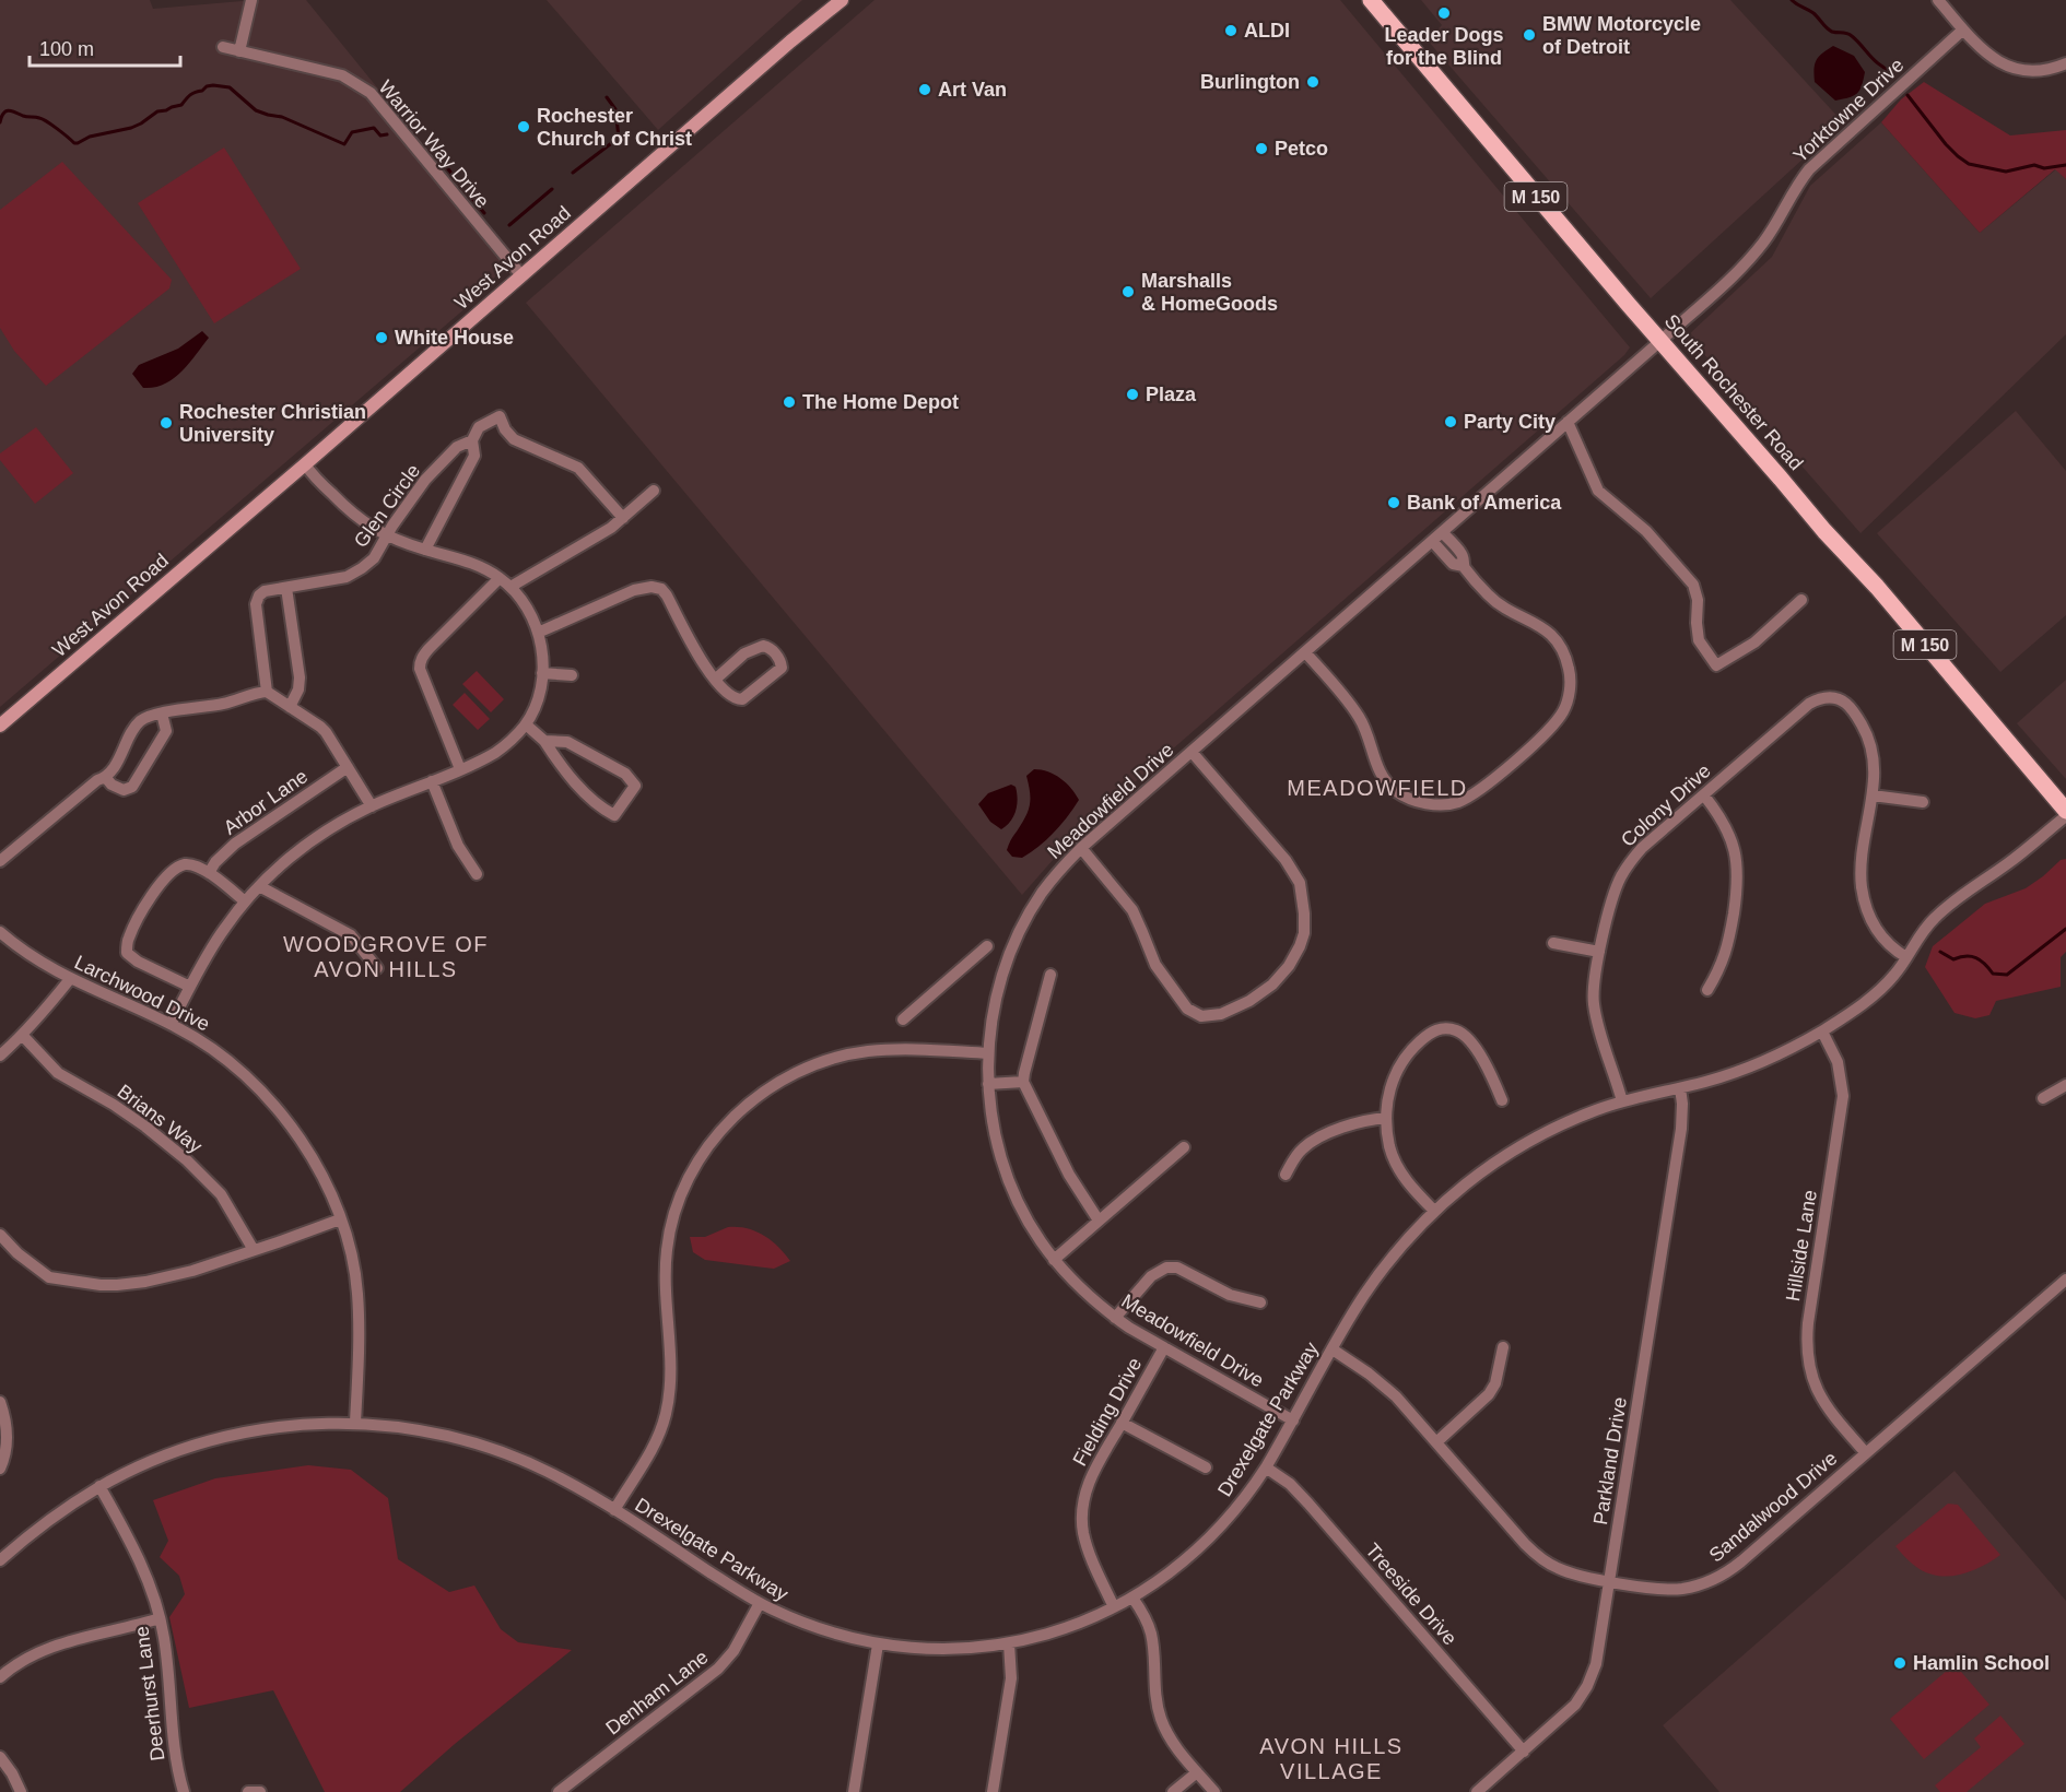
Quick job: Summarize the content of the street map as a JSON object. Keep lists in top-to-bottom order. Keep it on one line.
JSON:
{"streets":{"main road":["M 150","West Avon Road","South Rochester Road"],"street":["Yorktowne Drive","Warrior Way Drive","Glen Circle","Meadowfield Drive","Arbor Lane","Colony Drive","Larchwood Drive","Brians Way","Hillside Lane","Fielding Drive","Drexelgate Parkway","Parkland Drive","Sandalwood Drive","Treeside Drive","Denham Lane","Deerhurst Lane"]},"crossings":[["Yorktowne Drive","South Rochester Road"],["Yorktowne Drive","Meadowfield Drive"],["Warrior Way Drive","West Avon Road"],["South Rochester Road","Meadowfield Drive"],["Meadowfield Drive","Fielding Drive"],["Meadowfield Drive","Drexelgate Parkway"],["Colony Drive","Drexelgate Parkway"],["Larchwood Drive","Drexelgate Parkway"],["Hillside Lane","Drexelgate Parkway"],["Hillside Lane","Sandalwood Drive"],["Fielding Drive","Drexelgate Parkway"],["Drexelgate Parkway","Parkland Drive"],["Drexelgate Parkway","Sandalwood Drive"],["Drexelgate Parkway","Treeside Drive"],["Drexelgate Parkway","Denham Lane"],["Drexelgate Parkway","Deerhurst Lane"],["Parkland Drive","Sandalwood Drive"],["Parkland Drive","Treeside Drive"]],"districts":["MEADOWFIELD","WOODGROVE OF AVON HILLS","AVON HILLS VILLAGE"],"places":["Leader Dogs for the Blind","ALDI","BMW Motorcycle of Detroit","Burlington","Art Van","Rochester Church of Christ","Petco","Marshalls & HomeGoods","White House","Plaza","The Home Depot","Party City","Rochester Christian University","Bank of America","Hamlin School"],"scale_bar":"100 m"}
